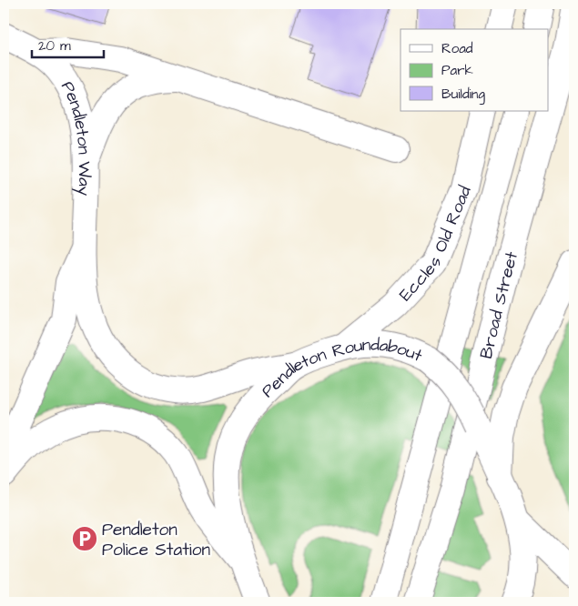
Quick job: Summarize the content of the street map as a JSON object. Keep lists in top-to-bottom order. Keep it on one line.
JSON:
{"streets":{"main road":["Pendleton Way","Eccles Old Road","Broad Street","Pendleton Roundabout"]},"crossings":[["Pendleton Way","Pendleton Roundabout"],["Eccles Old Road","Pendleton Roundabout"]],"places":{"parking":["Pendleton Police Station"]},"legend":["Road","Park","Building"],"scale_bar":"20 m"}
